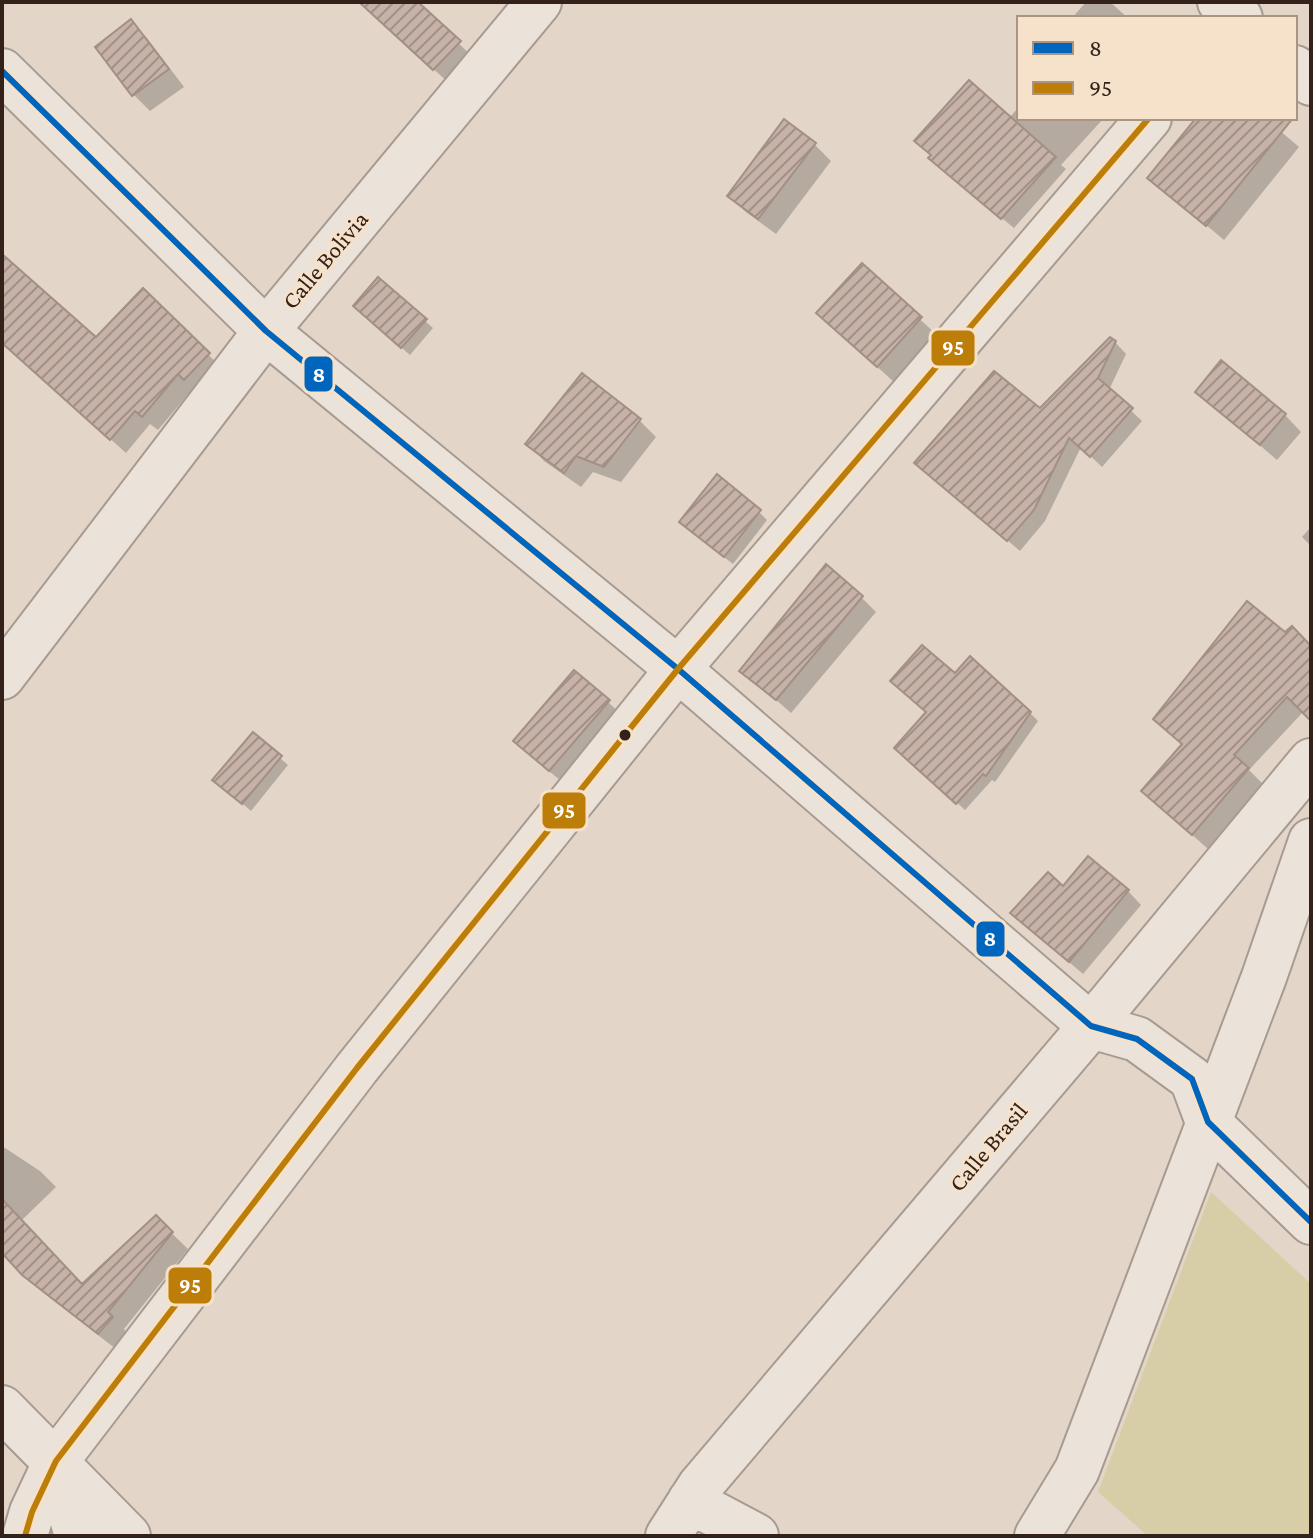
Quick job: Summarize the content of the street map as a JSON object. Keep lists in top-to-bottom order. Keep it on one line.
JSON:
{"streets":{"street":["Calle Bolivia","Calle Brasil"]},"lines":["transit line 8","transit line 95"],"legend":["8","95"]}
